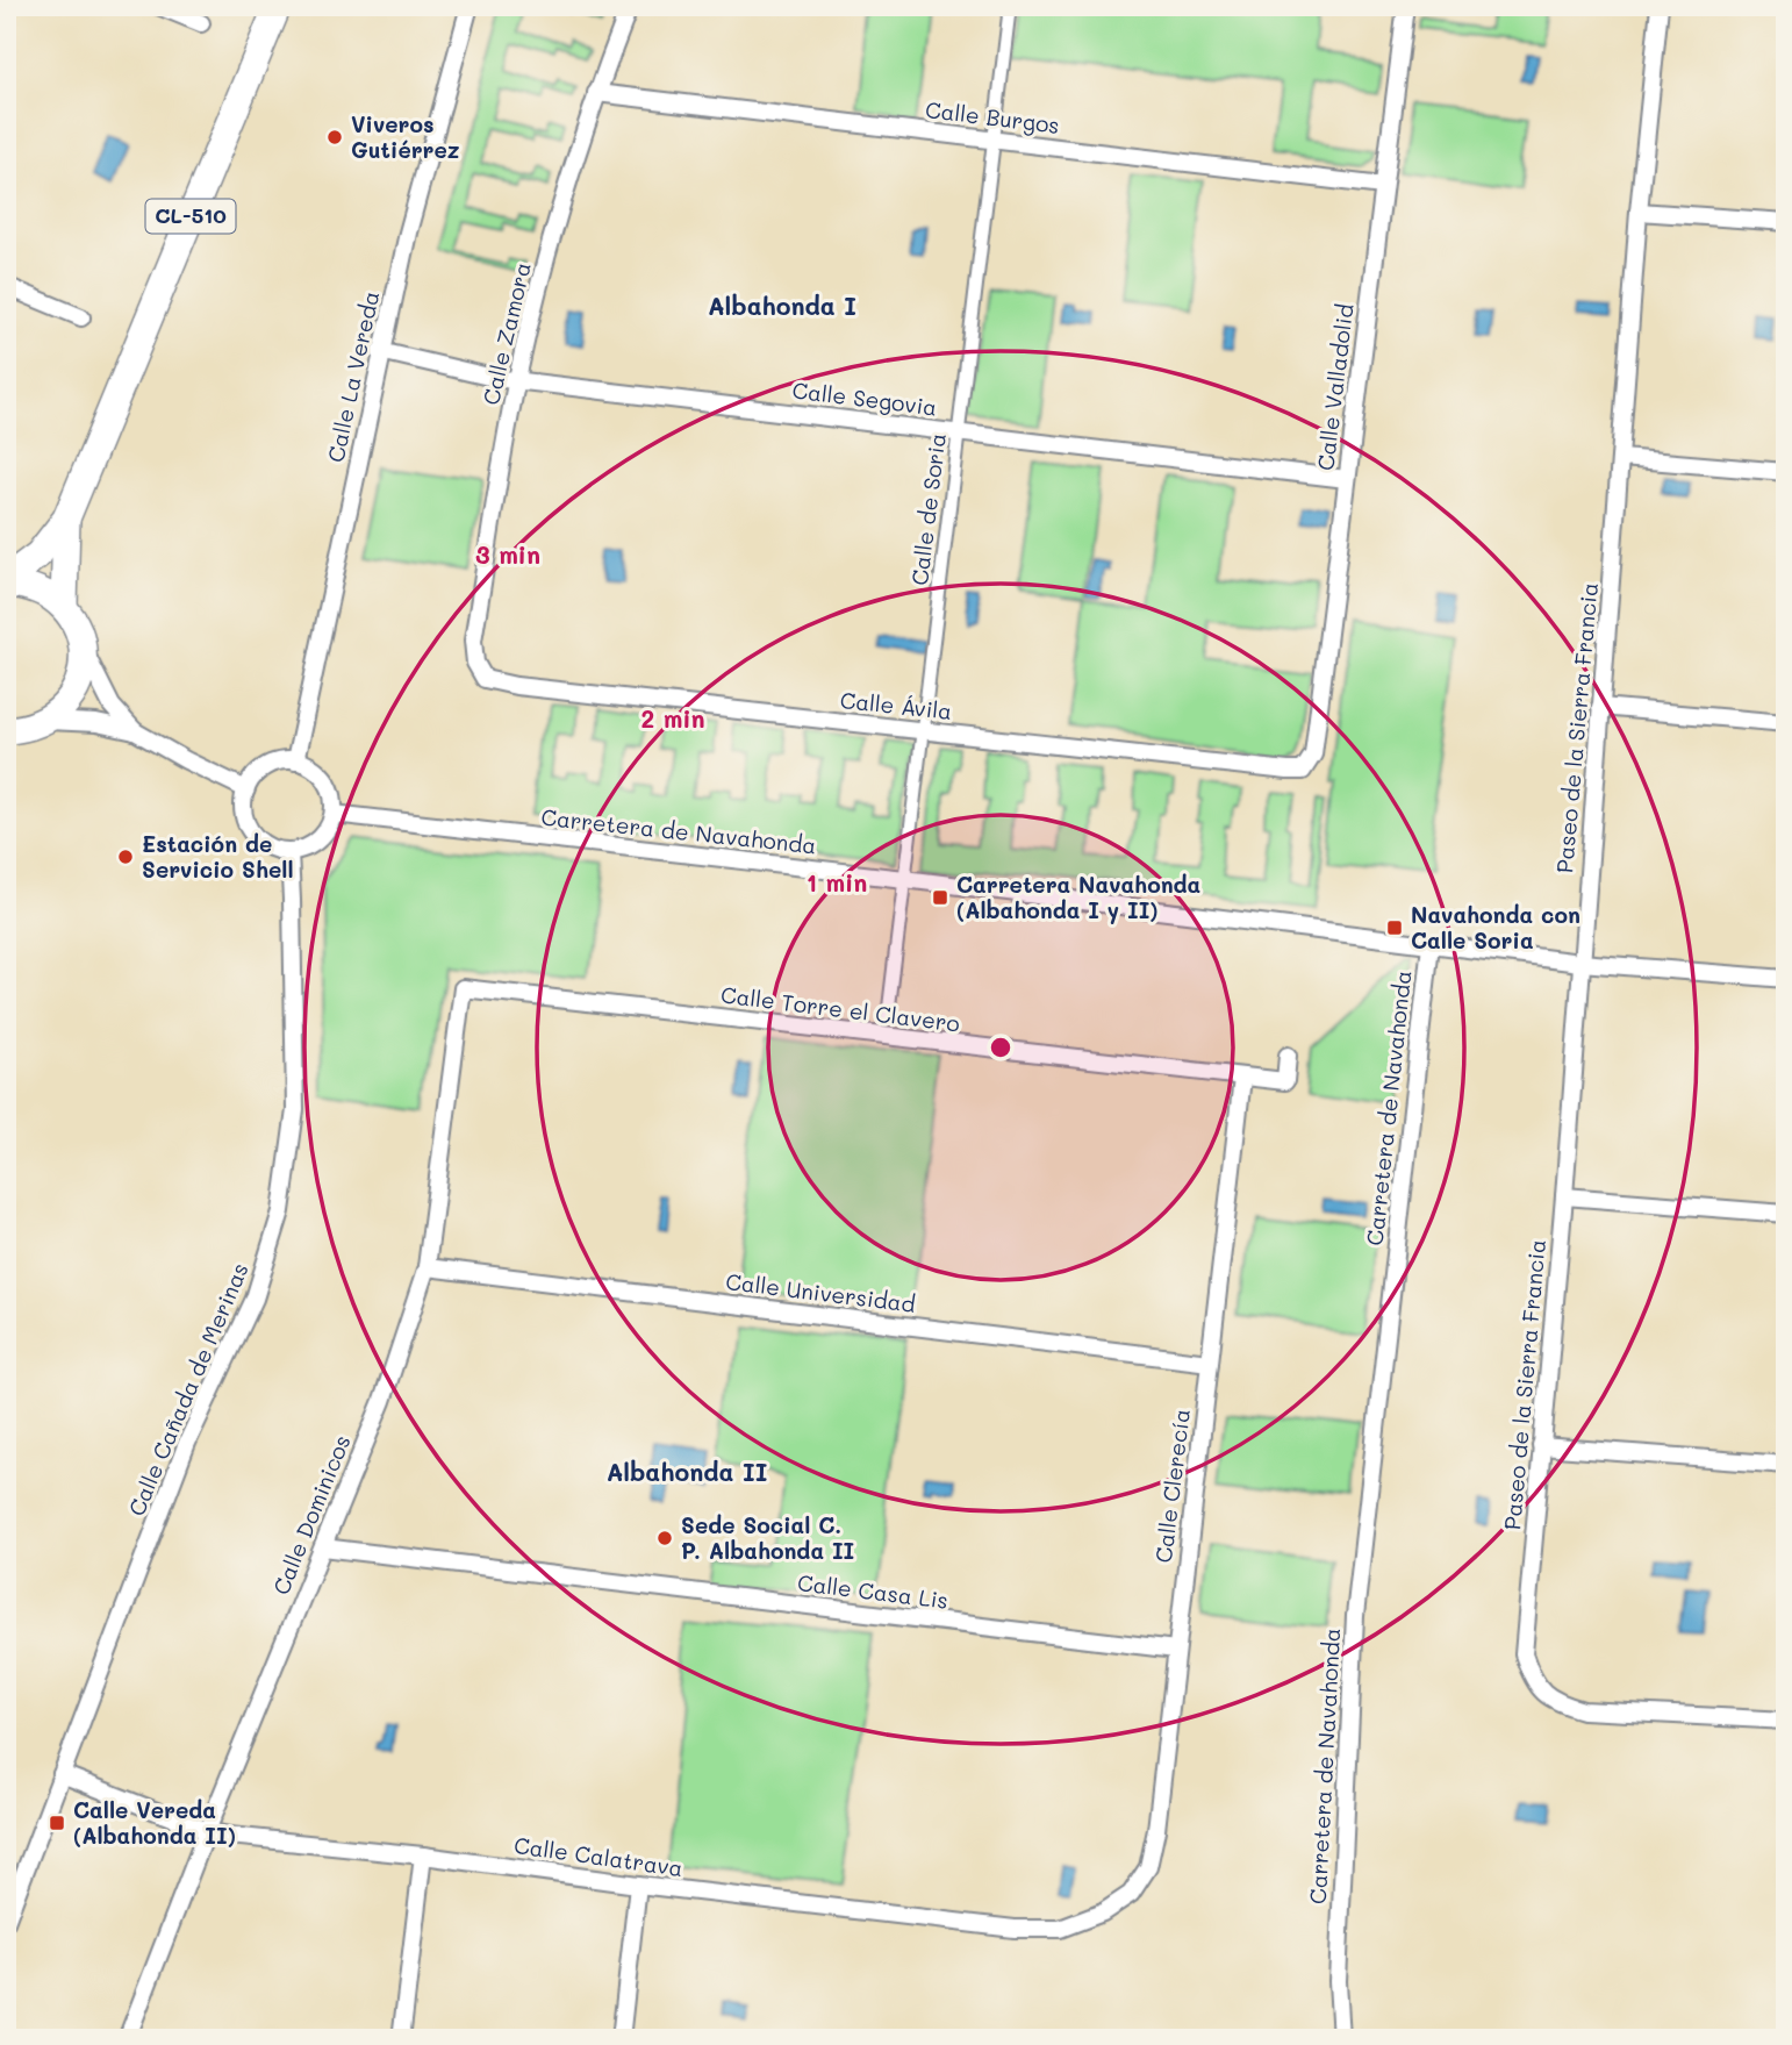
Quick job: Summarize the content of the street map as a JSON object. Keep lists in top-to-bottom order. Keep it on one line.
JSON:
{"streets":{"main road":["CL-510"],"street":["Calle Burgos","Calle Zamora","Calle La Vereda","Calle Valladolid","Calle Segovia","Calle de Soria","Calle Ávila","Paseo de la Sierra Francia","Carretera de Navahonda","Calle Torre el Clavero","Calle Universidad","Calle Cañada de Merinas","Calle Clerecía","Calle Dominicos","Calle Casa Lis","Calle Calatrava"]},"crossings":[["Calle Burgos","Calle Zamora"],["Calle Burgos","Calle Valladolid"],["Calle Burgos","Calle de Soria"],["Calle Zamora","Calle Segovia"],["Calle Zamora","Calle Ávila"],["Calle La Vereda","Calle Segovia"],["Calle La Vereda","Carretera de Navahonda"],["Calle La Vereda","Calle Cañada de Merinas"],["Calle Valladolid","Calle Segovia"],["Calle Valladolid","Calle Ávila"],["Calle Segovia","Calle de Soria"],["Calle de Soria","Calle Ávila"],["Calle de Soria","Carretera de Navahonda"],["Carretera de Navahonda","Calle Cañada de Merinas"],["Calle Torre el Clavero","Calle Clerecía"],["Calle Torre el Clavero","Calle Dominicos"],["Calle Universidad","Calle Clerecía"],["Calle Universidad","Calle Dominicos"],["Calle Cañada de Merinas","Calle Calatrava"],["Calle Clerecía","Calle Casa Lis"],["Calle Clerecía","Calle Calatrava"],["Calle Dominicos","Calle Casa Lis"],["Calle Dominicos","Calle Calatrava"]],"districts":["Albahonda I","Albahonda II"],"places":{"other":["Viveros Gutiérrez","Estación de Servicio Shell","Sede Social C. P. Albahonda II"],"transit":["Carretera Navahonda (Albahonda I y II)","Navahonda con Calle Soria","Calle Vereda (Albahonda II)"]},"rings":["3 min","2 min","1 min"]}
